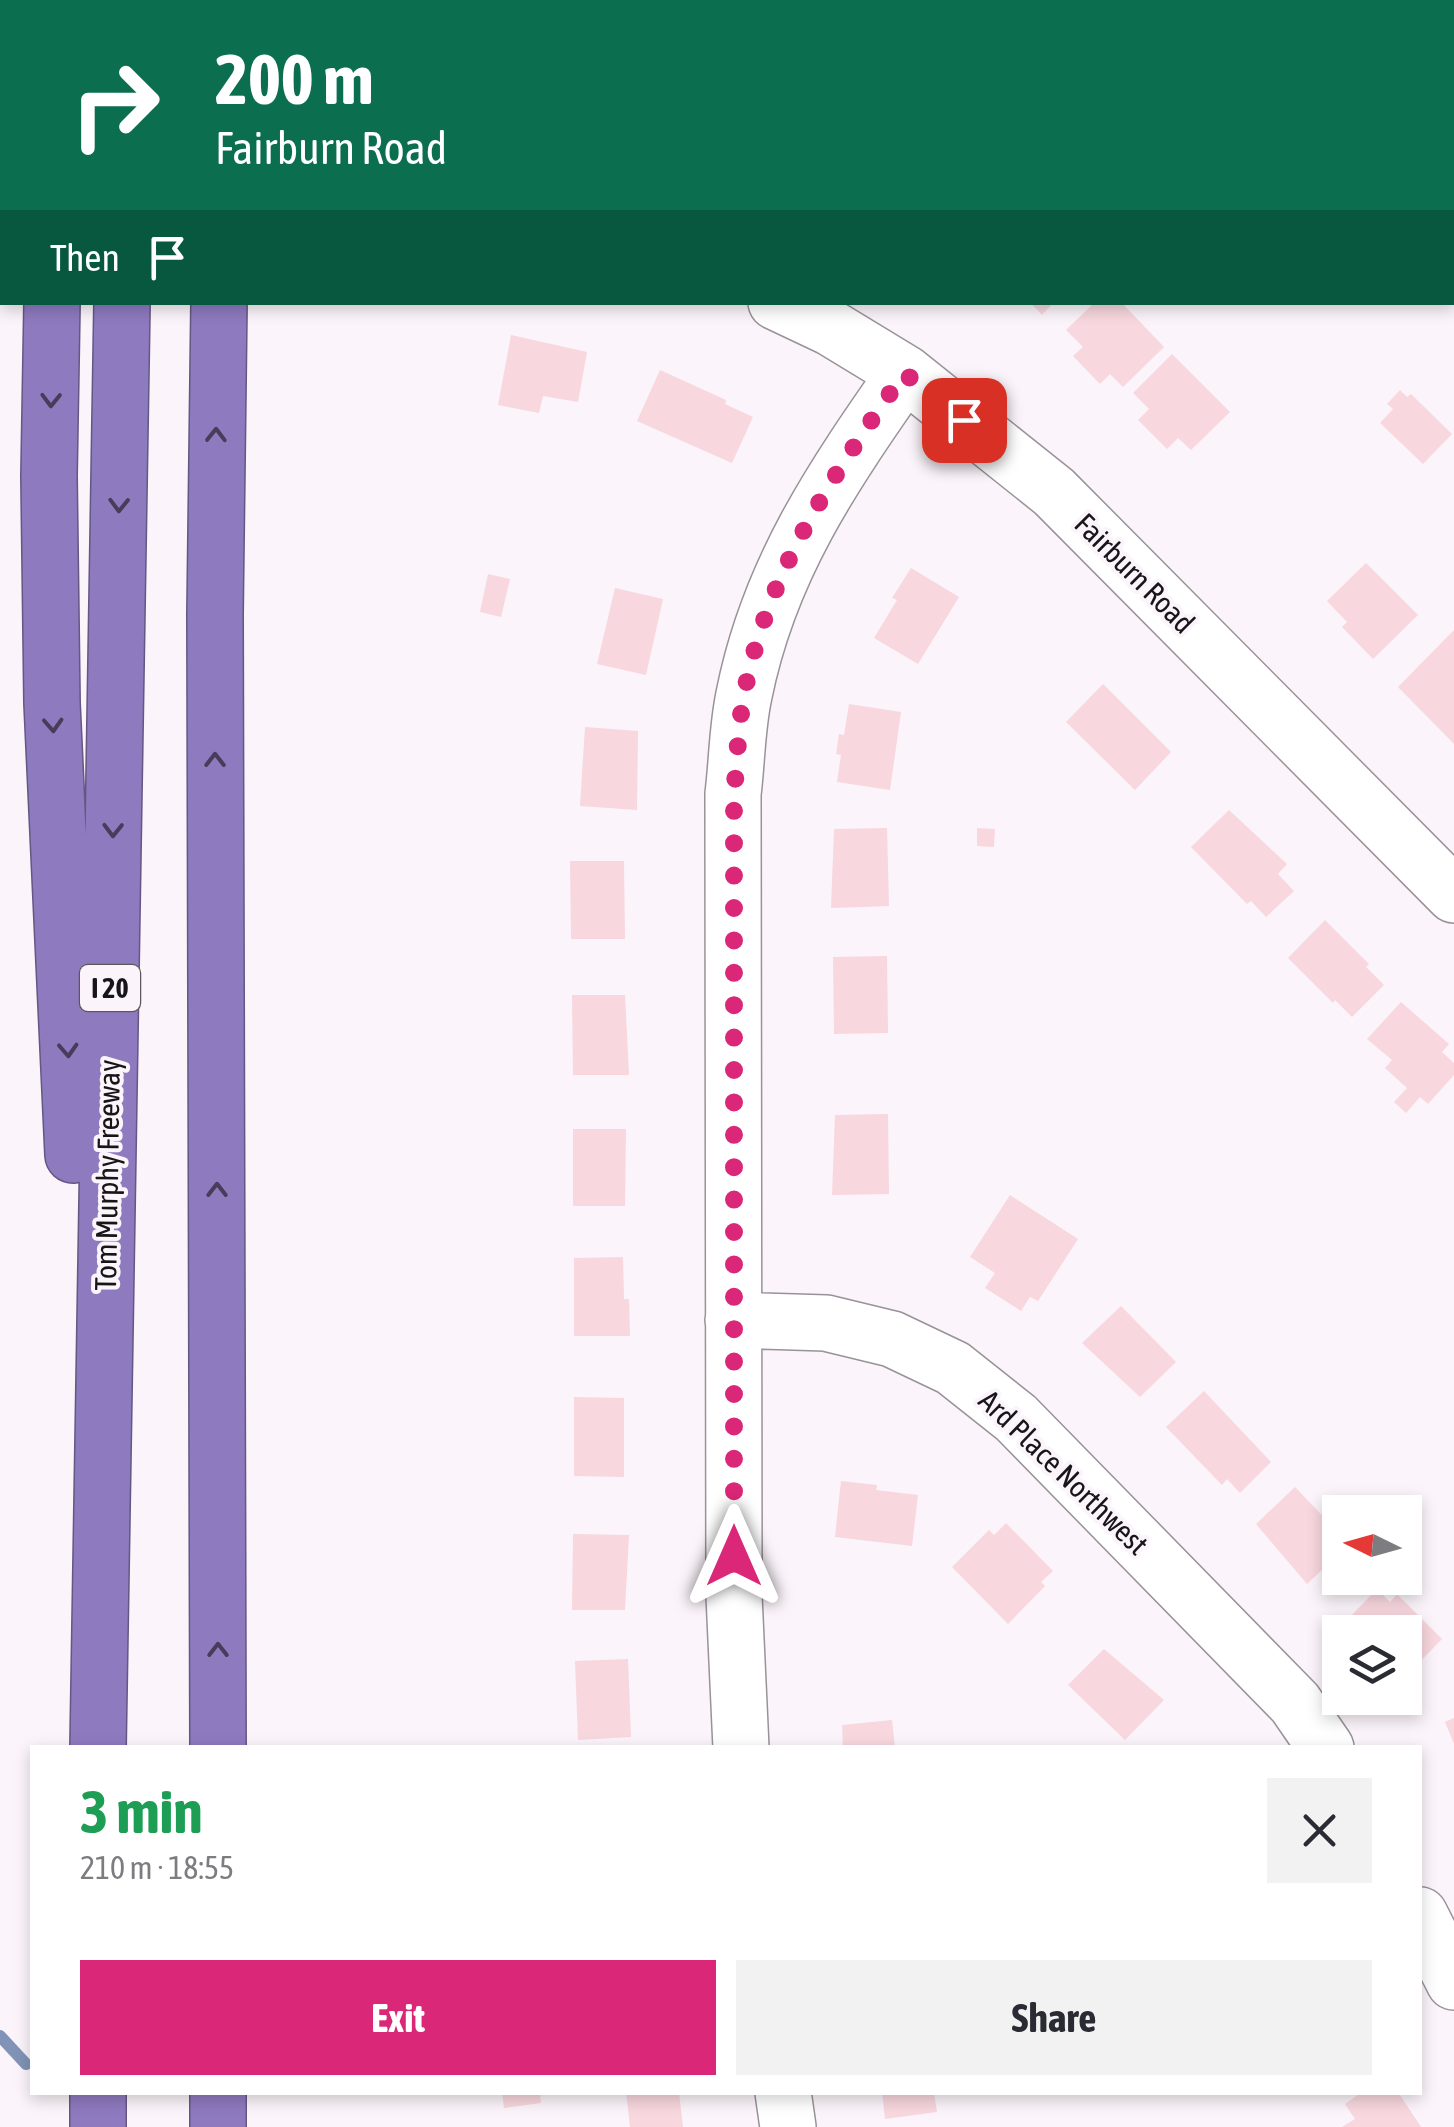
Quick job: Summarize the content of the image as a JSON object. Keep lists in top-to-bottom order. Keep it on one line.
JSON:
{"streets":{"highway":["I 20","Tom Murphy Freeway"],"street":["Fairburn Road","Ard Place Northwest"]},"north":"left","page":{"turn":["200 m","Fairburn Road"],"then":"Then","heading":["3 min","210 m · 18:55"],"buttons":["Exit","Share"]}}
